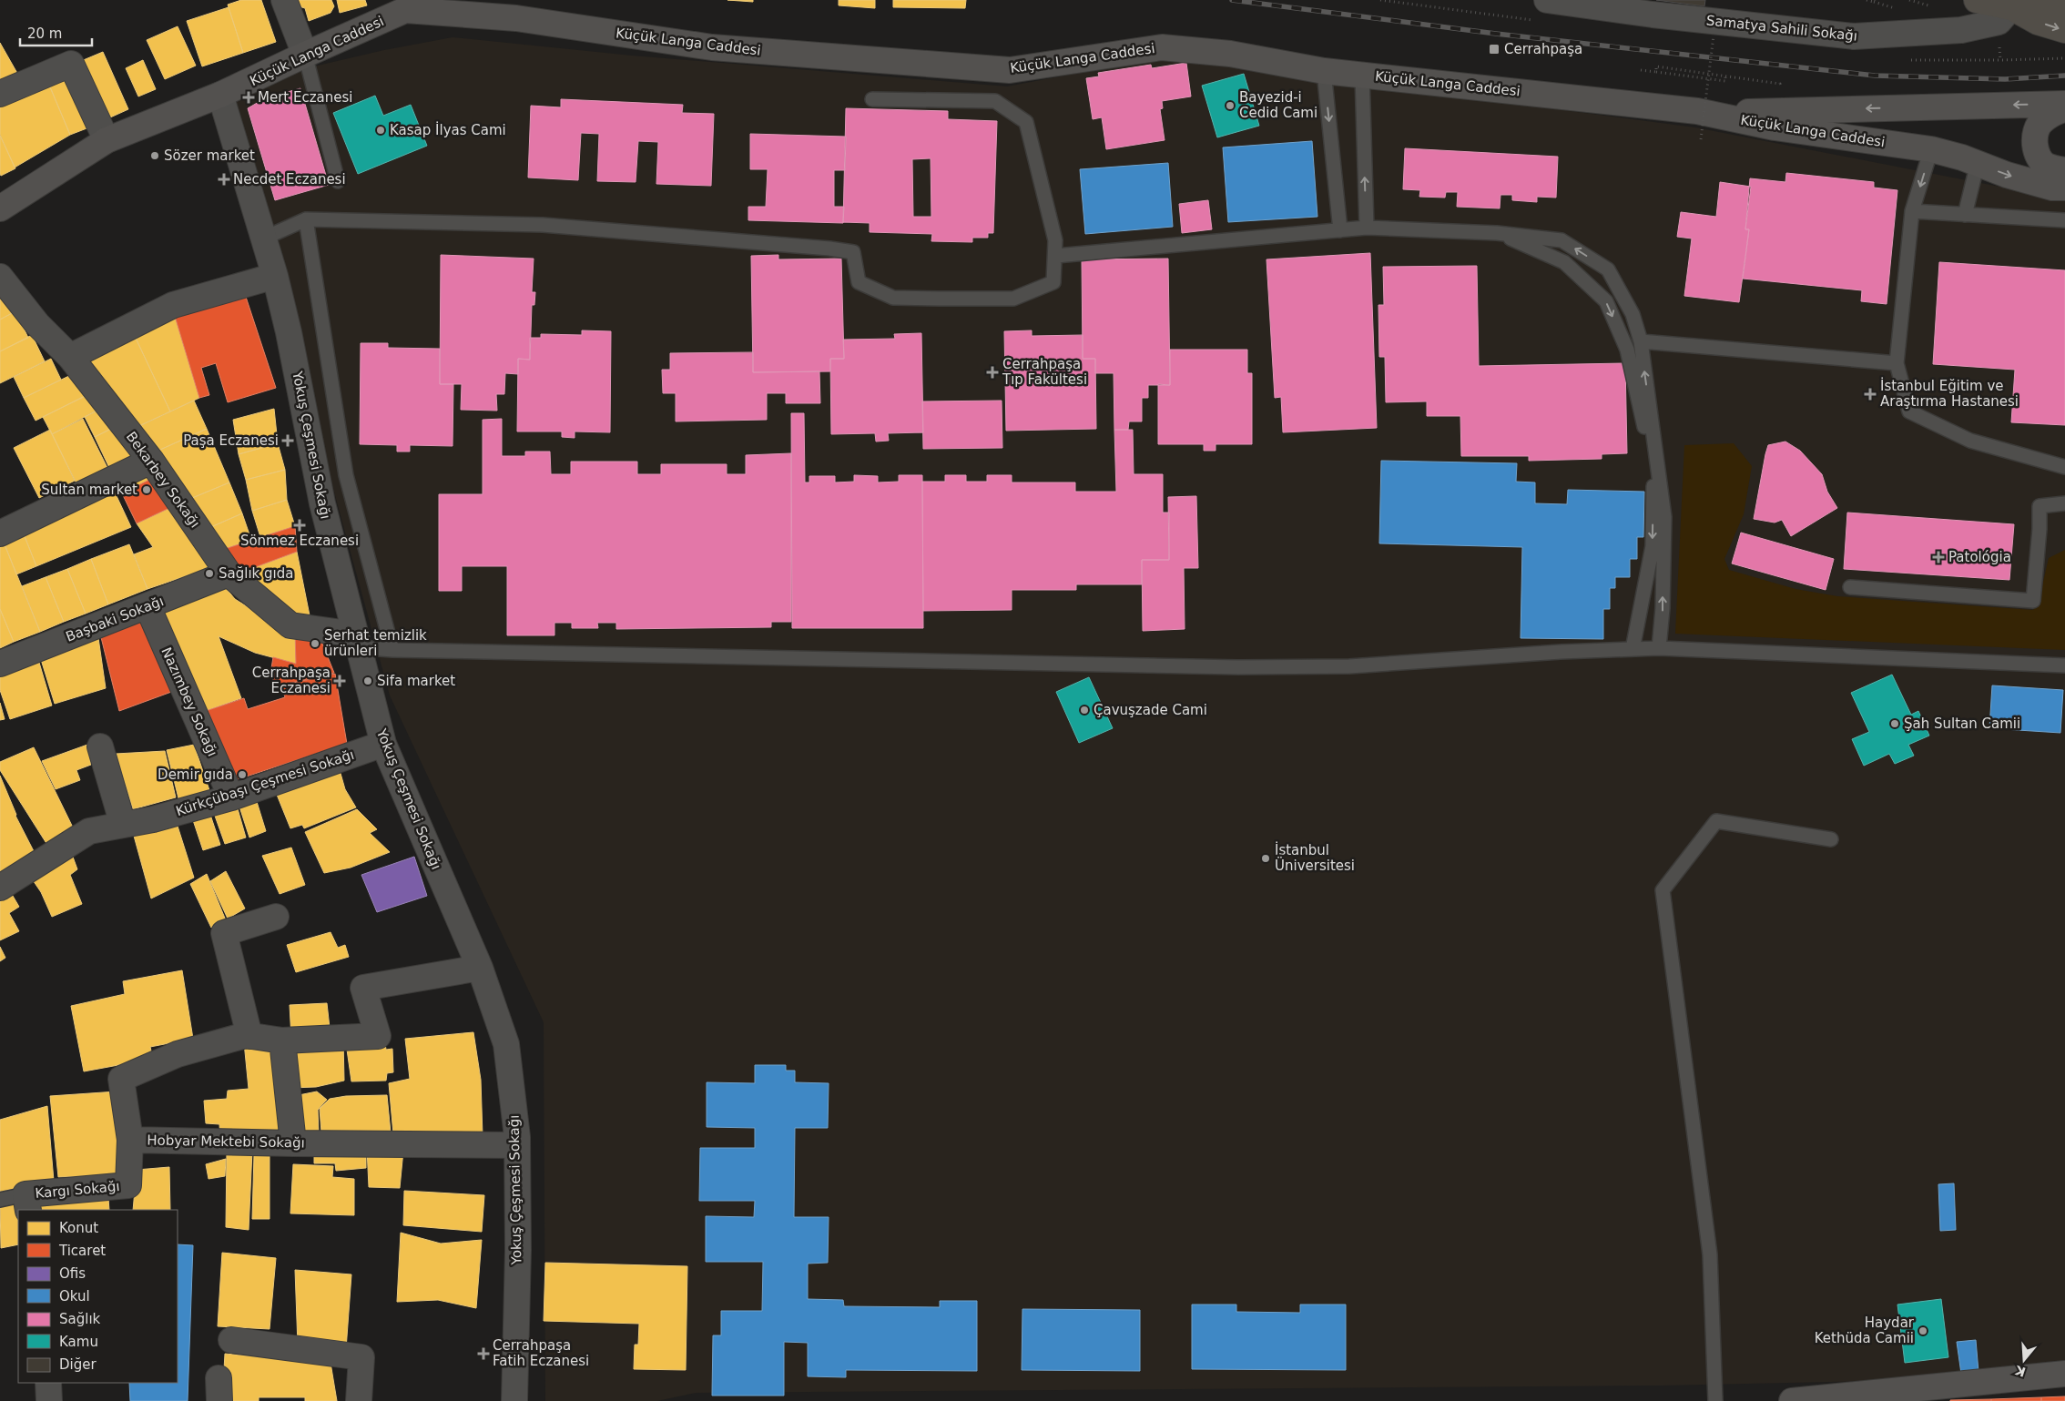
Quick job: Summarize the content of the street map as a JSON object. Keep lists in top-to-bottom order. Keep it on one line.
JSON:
{"streets":{"street":["Samatya Sahili Sokağı","Küçük Langa Caddesi","Yokuş Çeşmesi Sokağı","Bekarbey Sokağı","Başbaki Sokağı","Nazımbey Sokağı","Kürkçübaşı Çeşmesi Sokağı","Hobyar Mektebi Sokağı","Kargı Sokağı"]},"crossings":[["Küçük Langa Caddesi","Yokuş Çeşmesi Sokağı"],["Yokuş Çeşmesi Sokağı","Bekarbey Sokağı"],["Yokuş Çeşmesi Sokağı","Kürkçübaşı Çeşmesi Sokağı"],["Yokuş Çeşmesi Sokağı","Hobyar Mektebi Sokağı"],["Bekarbey Sokağı","Başbaki Sokağı"],["Başbaki Sokağı","Nazımbey Sokağı"],["Nazımbey Sokağı","Kürkçübaşı Çeşmesi Sokağı"],["Hobyar Mektebi Sokağı","Kargı Sokağı"]],"places":{"transit":["Cerrahpaşa"],"health":["Mert Eczanesi","Necdet Eczanesi","Cerrahpaşa Tıp Fakültesi","İstanbul Eğitim ve Araştırma Hastanesi","Paşa Eczanesi","Sönmez Eczanesi","Patológia","Cerrahpaşa Eczanesi","Cerrahpaşa Fatih Eczanesi"],"other":["Bayezid-i Cedid Cami","Kasap İlyas Cami","Sözer market","Sultan market","Sağlık gıda","Serhat temizlik ürünleri","Sifa market","Çavuşzade Cami","Şah Sultan Camii","Demir gıda","İstanbul Üniversitesi","Haydar Kethüda Camii"]},"legend":["Konut","Ticaret","Ofis","Okul","Sağlık","Kamu","Diğer"],"scale_bar":"20 m","north":"bottom"}
